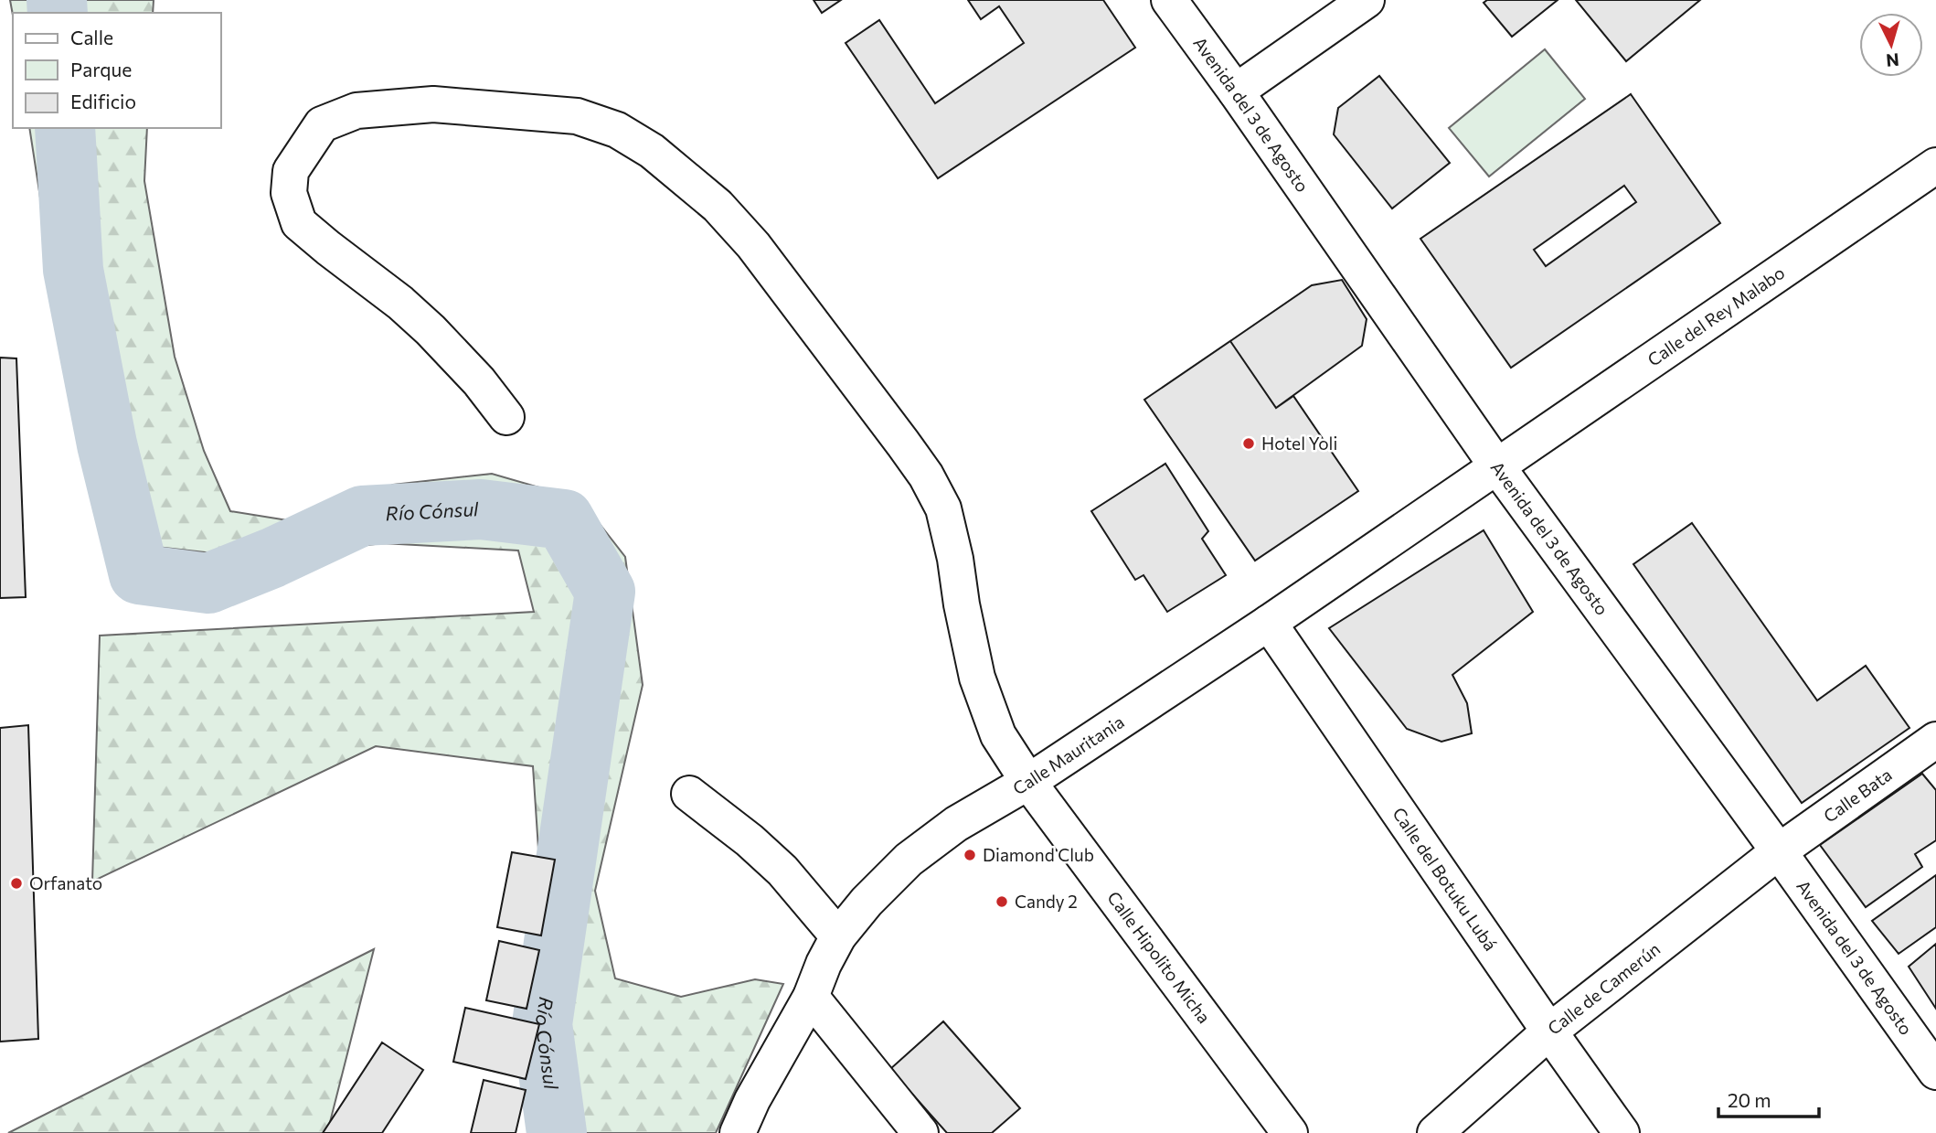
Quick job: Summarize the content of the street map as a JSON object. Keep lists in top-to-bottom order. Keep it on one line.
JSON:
{"streets":{"street":["Avenida del 3 de Agosto","Calle del Rey Malabo","Calle Mauritania","Calle Bata","Calle del Botuku Lubá","Calle Hipolito Micha","Calle de Camerún"]},"crossings":[["Avenida del 3 de Agosto","Calle del Rey Malabo"],["Avenida del 3 de Agosto","Calle Mauritania"],["Avenida del 3 de Agosto","Calle Bata"],["Avenida del 3 de Agosto","Calle de Camerún"],["Calle del Rey Malabo","Calle Mauritania"],["Calle Mauritania","Calle del Botuku Lubá"],["Calle Mauritania","Calle Hipolito Micha"],["Calle Bata","Calle de Camerún"],["Calle del Botuku Lubá","Calle de Camerún"]],"water":["Río Cónsul"],"places":["Hotel Yoli","Diamond Club","Orfanato","Candy 2"],"legend":["Calle","Parque","Edificio"],"scale_bar":"20 m","north":"bottom"}
